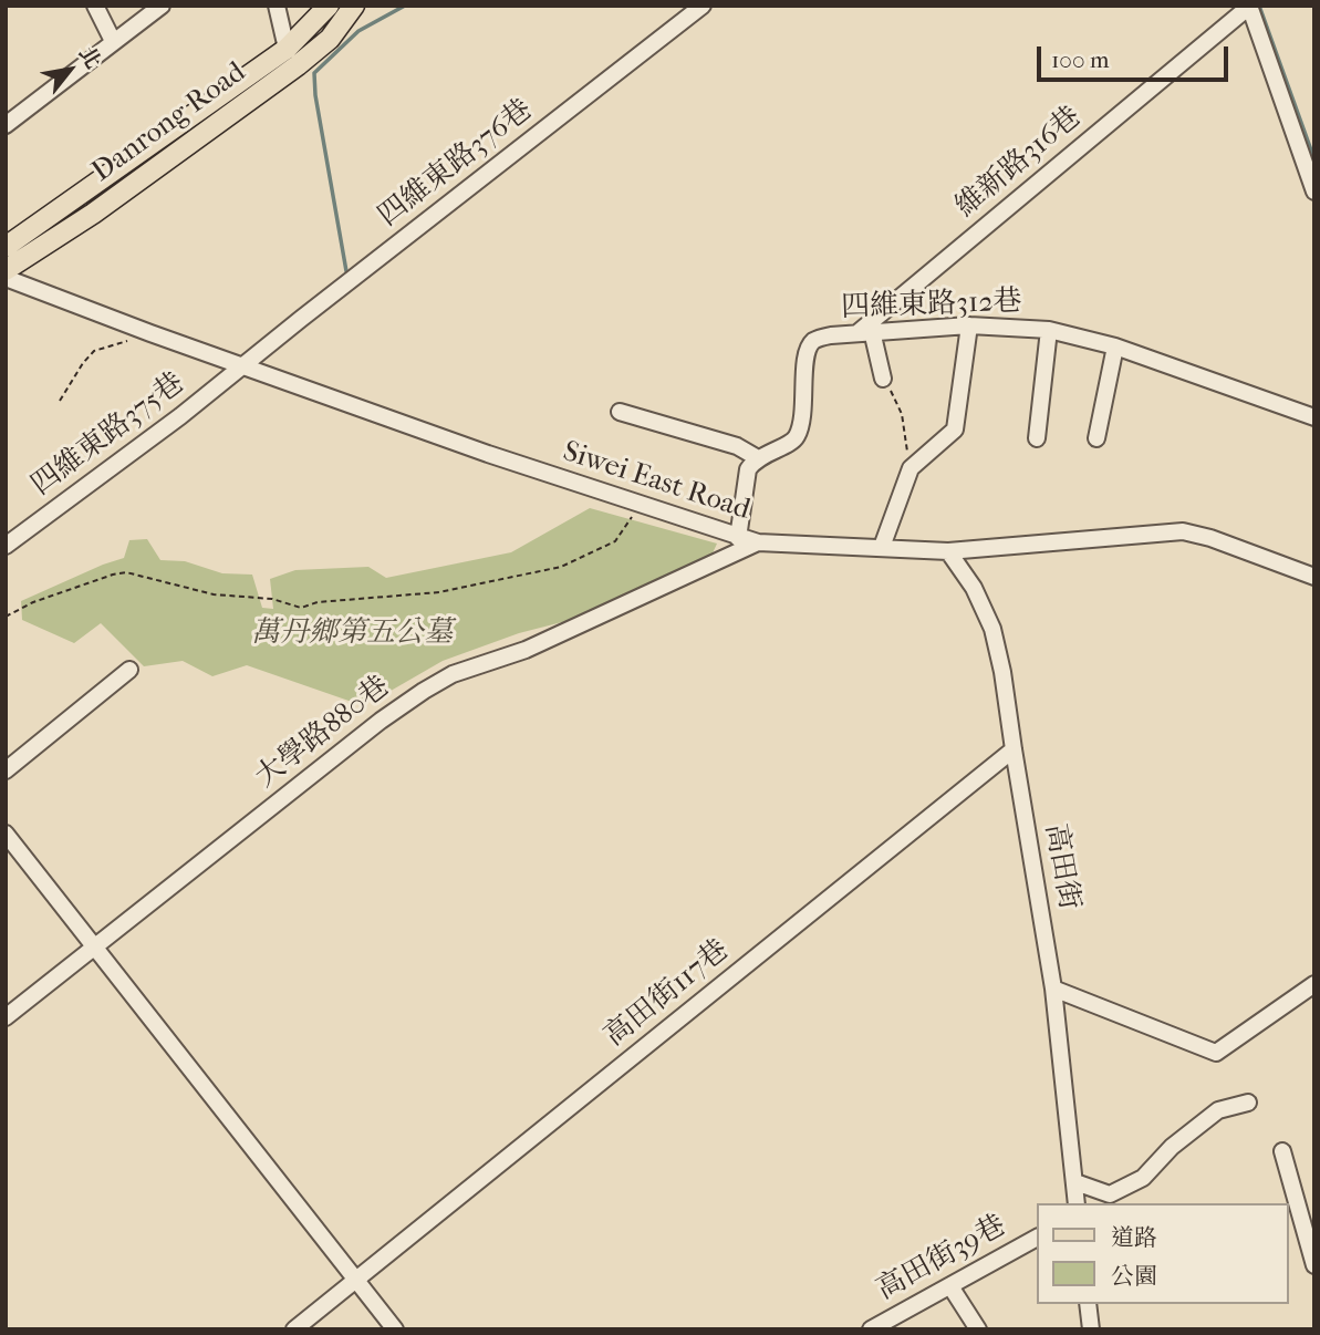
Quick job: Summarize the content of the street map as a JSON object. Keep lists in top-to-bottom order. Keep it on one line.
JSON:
{"streets":{"main road":["Danrong Road"],"street":["維新路316巷","四維東路376巷","四維東路312巷","四維東路375巷","Siwei East Road","大學路880巷","高田街","高田街117巷","高田街39巷"]},"crossings":[["維新路316巷","四維東路312巷"],["四維東路376巷","四維東路375巷"],["四維東路376巷","Siwei East Road"],["四維東路375巷","Siwei East Road"],["Siwei East Road","大學路880巷"],["Siwei East Road","高田街"],["高田街","高田街117巷"]],"parks":["萬丹鄉第五公墓"],"legend":["道路","公園"],"scale_bar":"100 m","north":"top right"}
